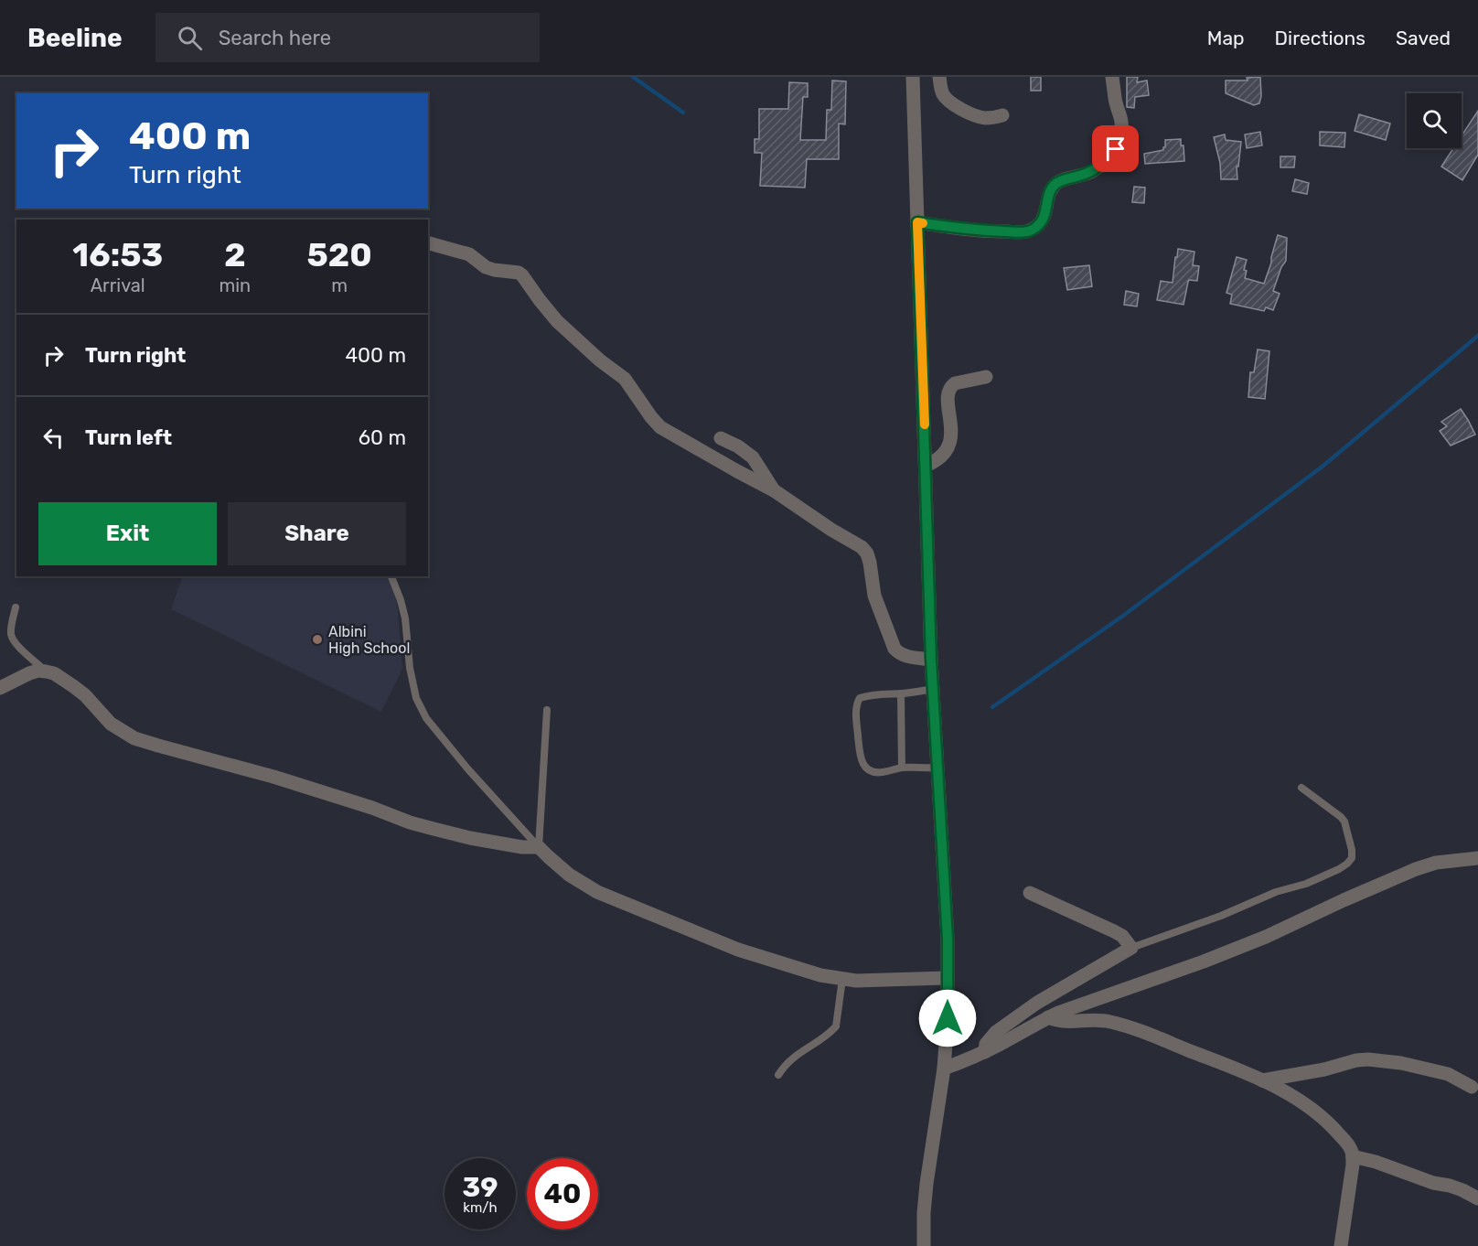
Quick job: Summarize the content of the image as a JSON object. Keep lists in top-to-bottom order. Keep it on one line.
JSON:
{"places":["Albini High School"],"page":{"header":"Beeline","search":"Search here","nav":["Map","Directions","Saved"],"turn":["400 m","Turn right"],"eta":["16:53","Arrival","2","min","520","m"],"list":[{"name":"Turn right","value":"400 m"},{"name":"Turn left","value":"60 m"}],"buttons":["Exit","Share"],"speed":"39 km/h","limit":"40"}}
